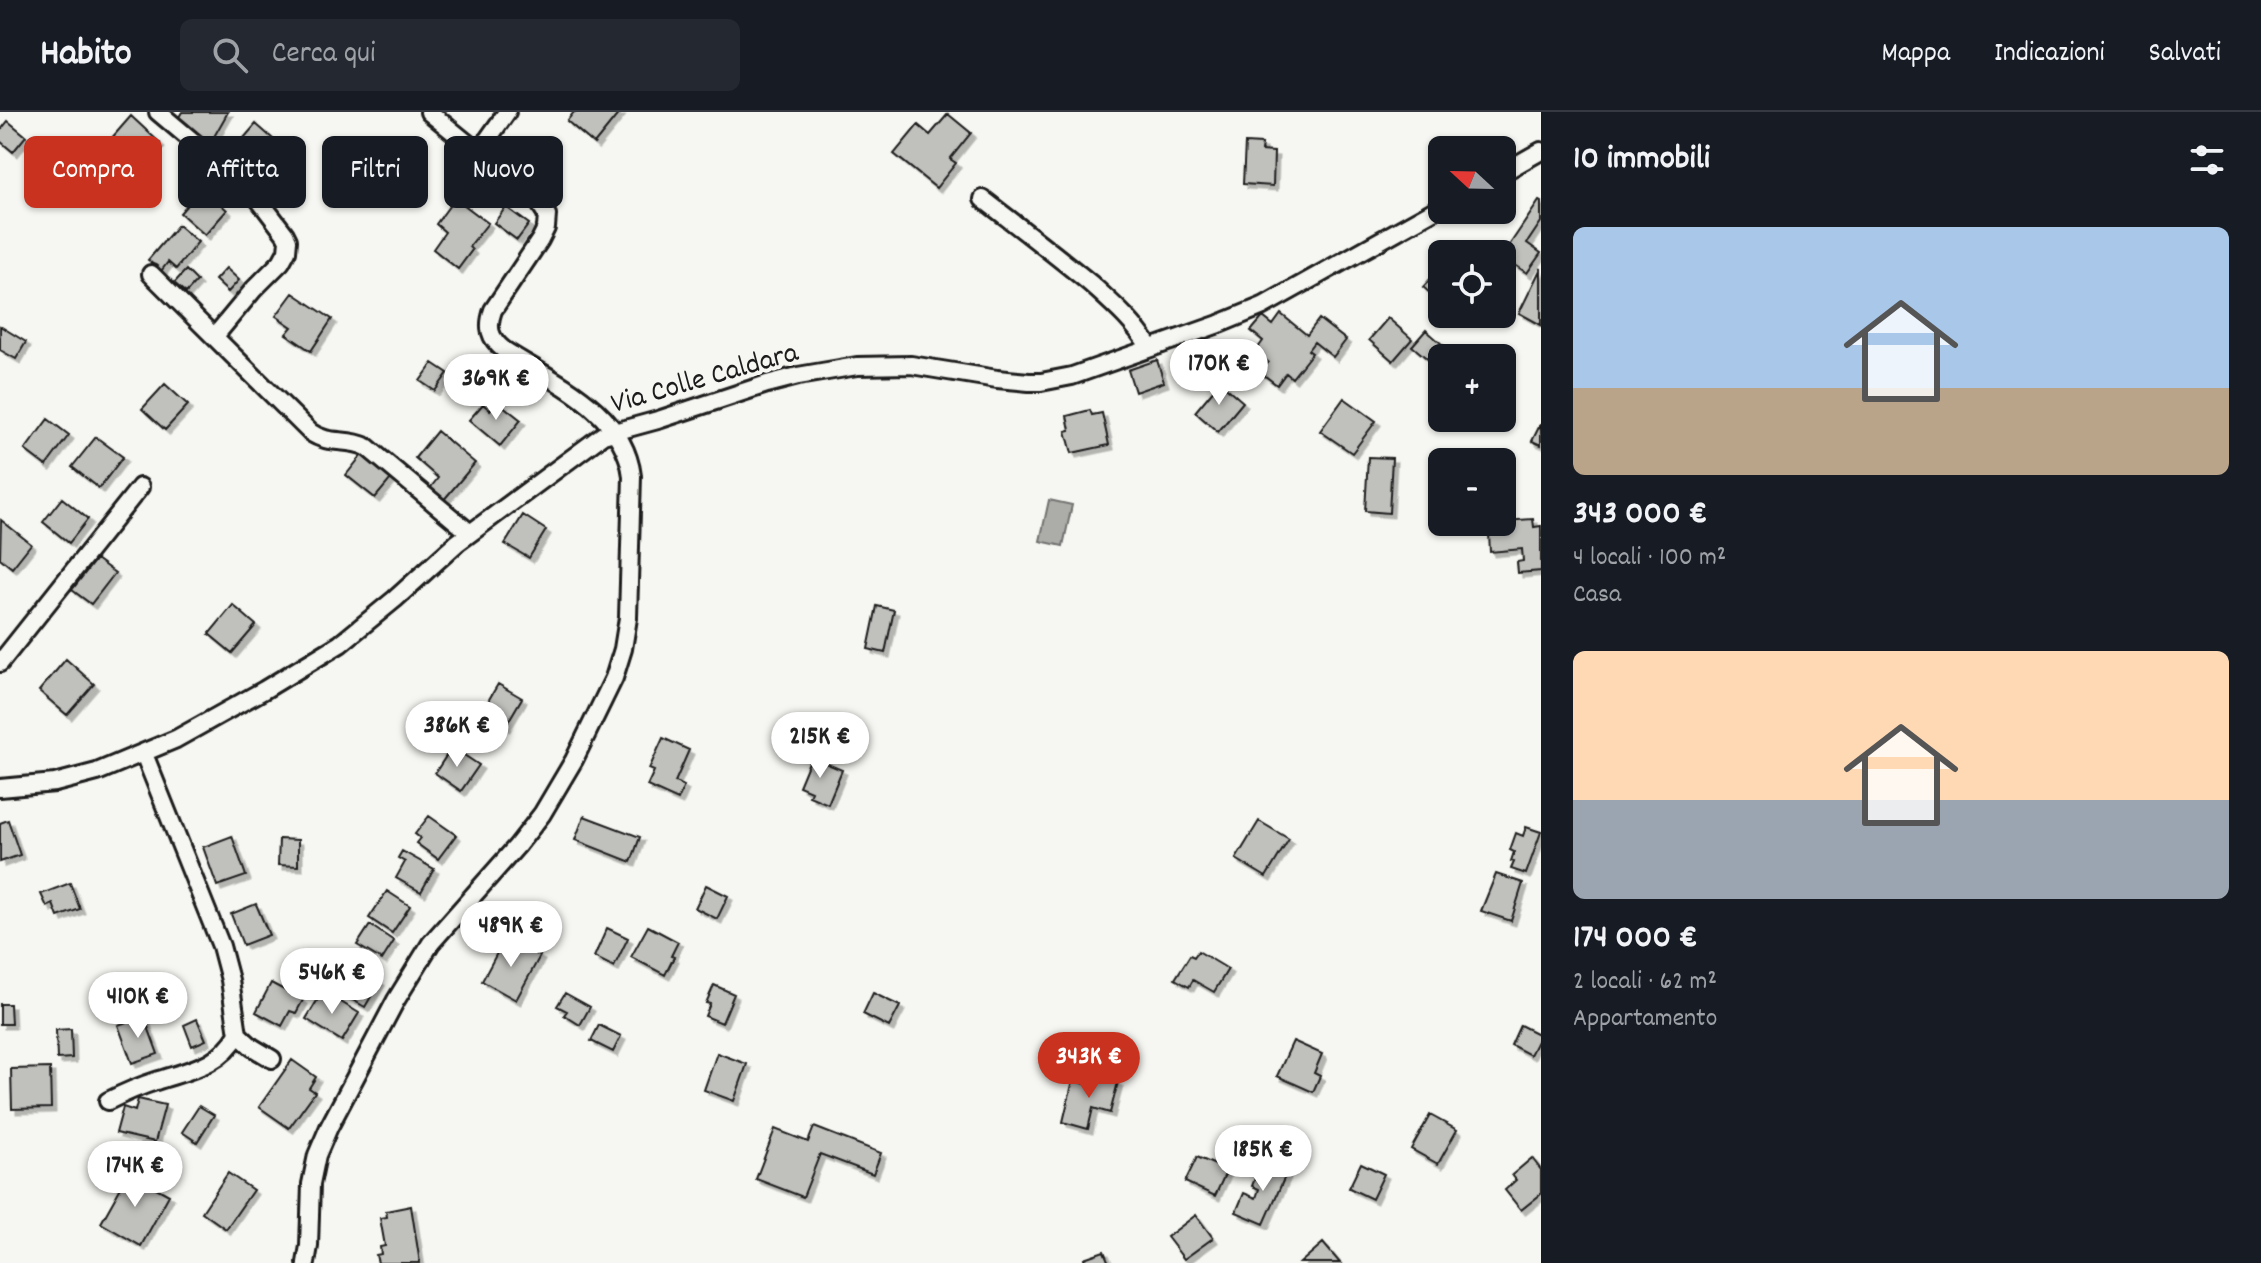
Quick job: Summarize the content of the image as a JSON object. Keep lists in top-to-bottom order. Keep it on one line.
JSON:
{"streets":{"street":["Via Colle Caldara"]},"north":"left","page":{"header":"Habito","search":"Cerca qui","nav":["Mappa","Indicazioni","Salvati"],"heading":"10 immobili","map_buttons":["+","−"],"chip":["Compra","Affitta","Filtri","Nuovo"],"list":[{"name":"343 000 €","note":"4 locali · 100 m² · Casa"},{"name":"174 000 €","note":"2 locali · 62 m² · Appartamento"}],"price":["170K €","369K €","386K €","215K €","489K €","546K €","410K €","343K €","185K €","174K €"]}}
